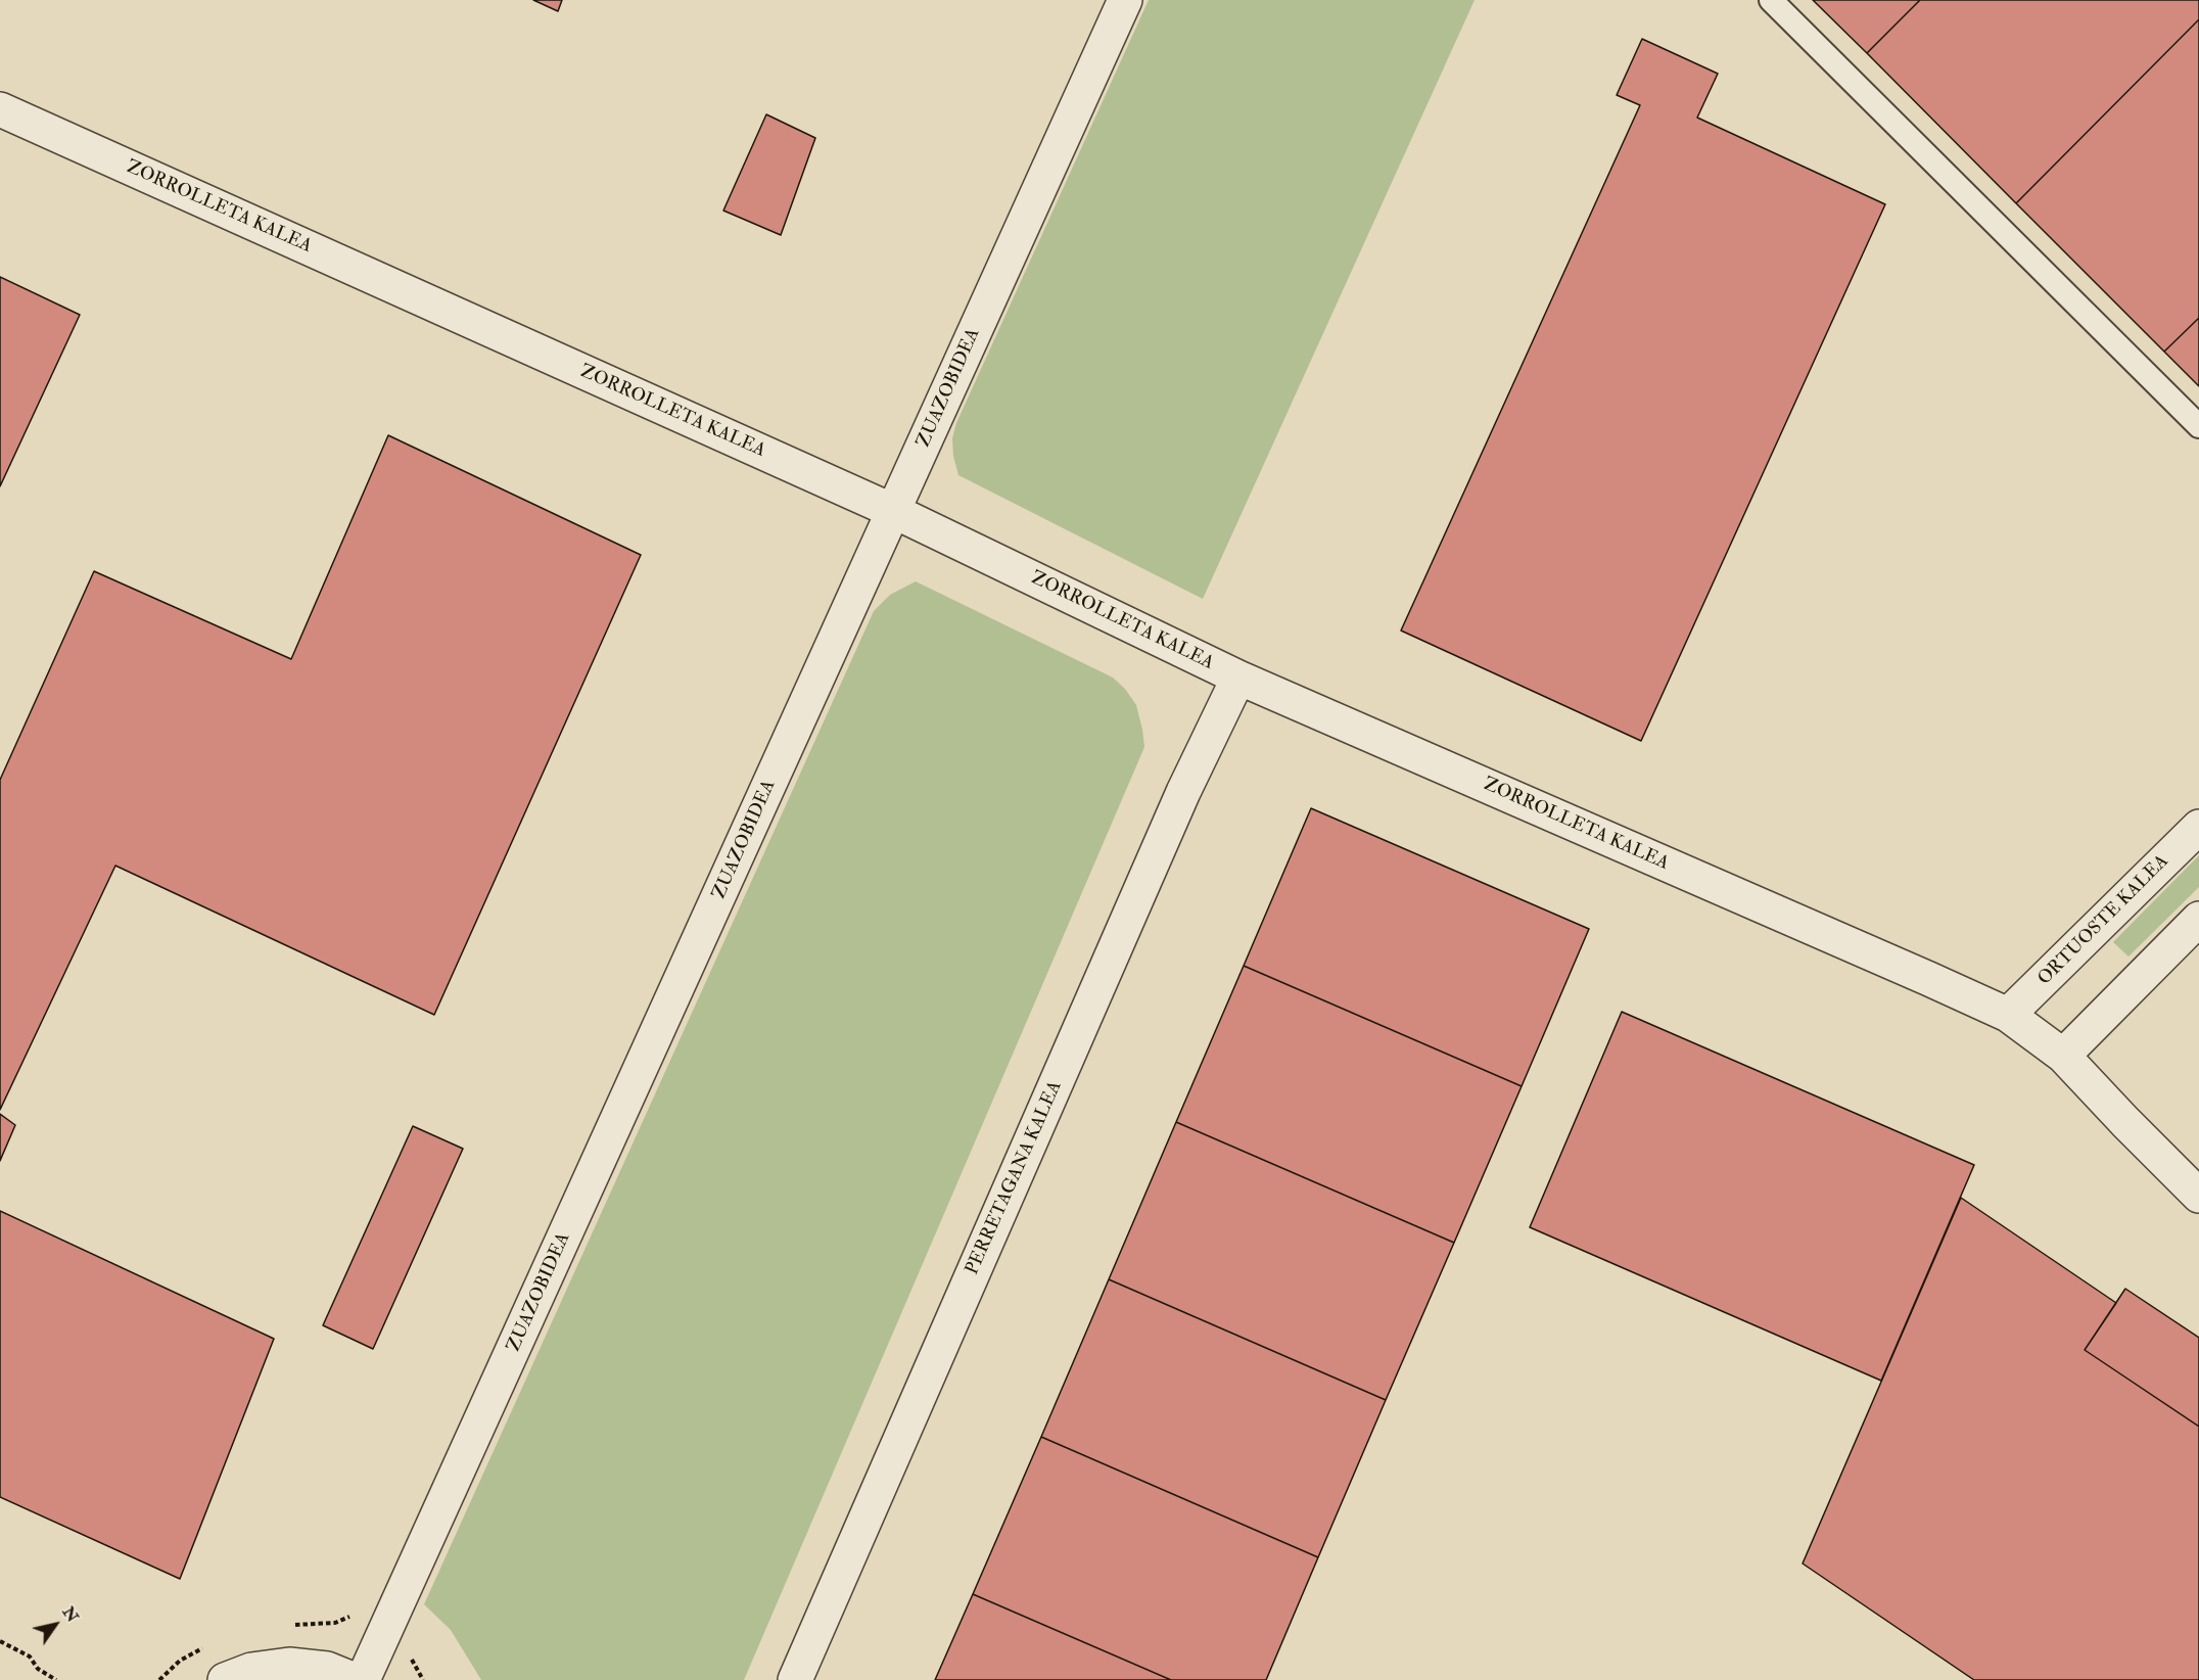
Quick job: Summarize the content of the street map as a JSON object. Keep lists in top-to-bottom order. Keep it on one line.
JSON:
{"streets":{"street":["ZORROLLETA KALEA","ZUAZOBIDEA","ORTUOSTE KALEA","PERRETAGANA KALEA"]},"crossings":[["ZORROLLETA KALEA","ZUAZOBIDEA"],["ZORROLLETA KALEA","ORTUOSTE KALEA"],["ZORROLLETA KALEA","PERRETAGANA KALEA"]],"north":"top right"}
